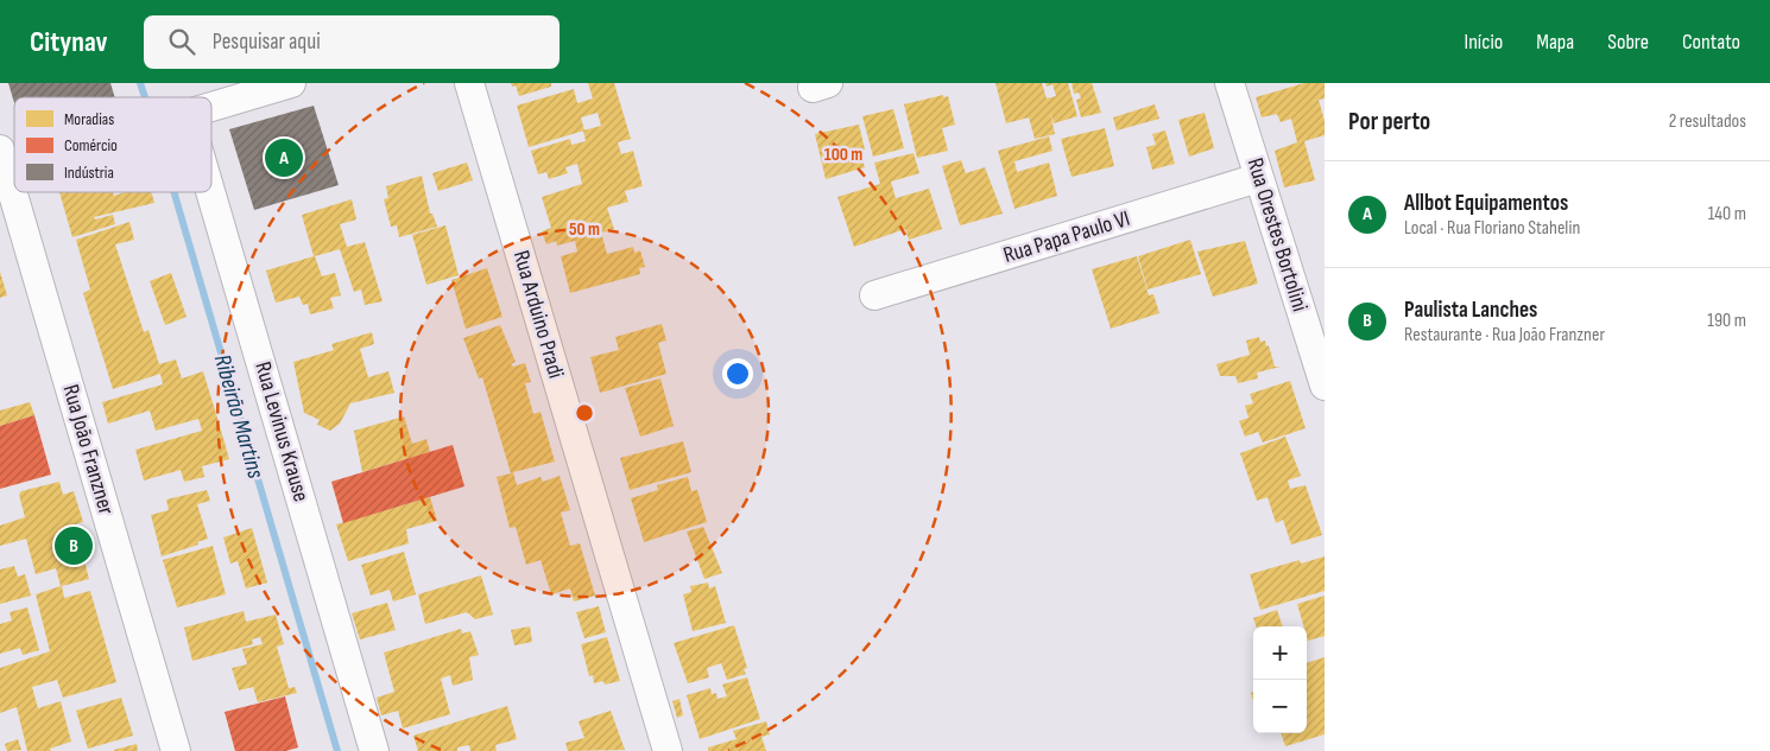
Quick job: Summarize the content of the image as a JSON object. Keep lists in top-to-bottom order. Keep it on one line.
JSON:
{"streets":{"street":["Rua Orestes Bortolini","Rua Papa Paulo VI","Rua Arduino Pradi","Rua Levinus Krause","Rua João Franzner"]},"crossings":[["Rua Orestes Bortolini","Rua Papa Paulo VI"]],"water":["Ribeirão Martins"],"legend":["Moradias","Comércio","Indústria"],"page":{"header":"Citynav","search":"Pesquisar aqui","nav":["Início","Mapa","Sobre","Contato"],"heading":["Por perto","2 resultados"],"pins":["A","B"],"list":[{"mark":"A","name":"Allbot Equipamentos","note":"Local · Rua Floriano Stahelin","value":"140 m"},{"mark":"B","name":"Paulista Lanches","note":"Restaurante · Rua João Franzner","value":"190 m"}],"map_buttons":["+","−"]},"rings":["100 m","50 m"]}
